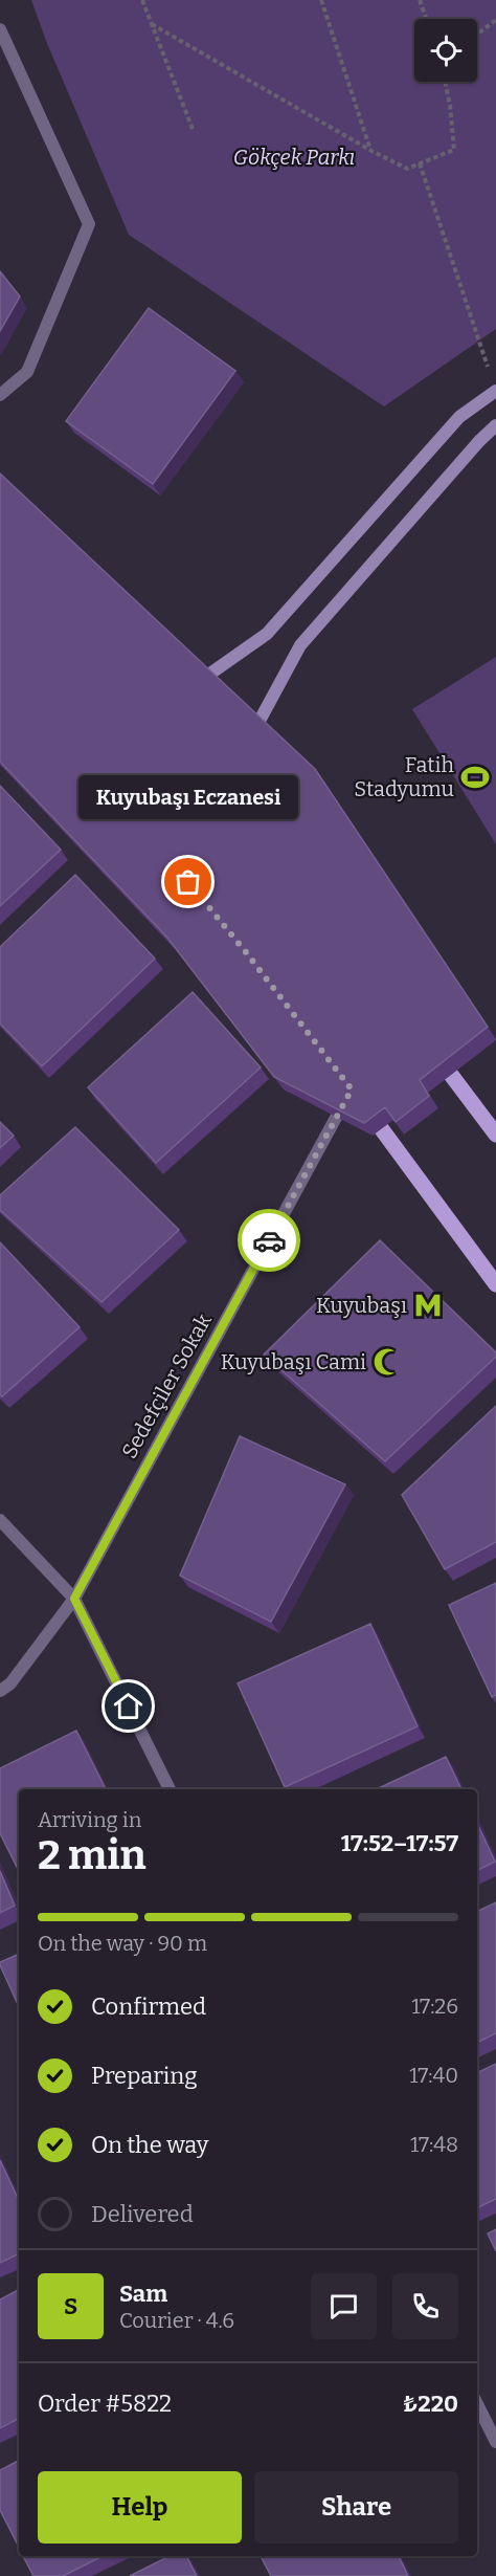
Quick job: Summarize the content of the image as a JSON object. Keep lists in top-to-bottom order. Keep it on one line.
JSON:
{"streets":{"street":["Sedefçiler Sokak"]},"parks":["Gökçek Parkı"],"places":{"sports":["Fatih Stadyumu"],"other":["Kuyubaşı Eczanesi"],"metro station":["Kuyubaşı"],"mosque":["Kuyubaşı Cami"]},"page":{"bubble":"Kuyubaşı Eczanesi","heading":["2 min","Arriving in","17:52–17:57"],"panel":["Sam","Courier · 4.6","Order #5822","₺220"],"bar":"On the way · 90 m","list":[["Confirmed","17:26"],["Preparing","17:40"],["On the way","17:48"],"Delivered"],"round":"S","buttons":["Help","Share"]}}
